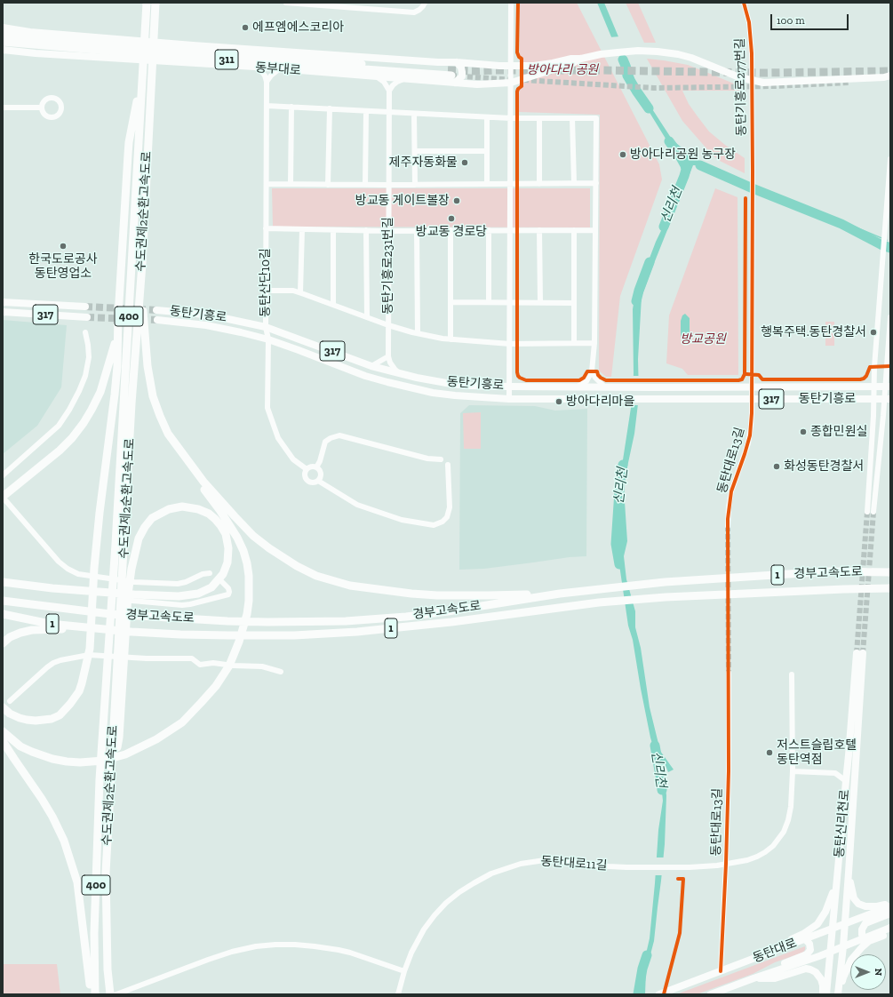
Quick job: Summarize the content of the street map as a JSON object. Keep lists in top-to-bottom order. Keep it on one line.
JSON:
{"streets":{"highway":["311","동부대로","수도권제2순환고속도로","400","경부고속도로","1"],"main road":["317","동탄기흥로","동탄신리천로","동탄대로"],"street":["동탄기흥로277번길","동탄기흥로231번길","동탄산단10길","동탄대로13길","동탄대로11길"]},"crossings":[["동탄기흥로277번길","동탄기흥로"],["동탄산단10길","동탄기흥로"],["동탄기흥로","동탄대로13길"],["동탄대로13길","동탄대로11길"],["동탄대로13길","동탄대로"],["동탄신리천로","동탄대로"]],"water":["신리천"],"parks":["방아다리 공원","방교공원"],"places":["에프엠에스코리아","방아다리공원 농구장","제주자동화물","방교동 게이트볼장","방교동 경로당","한국도로공사 동탄영업소","행복주택.동탄경찰서","방아다리마을","종합민원실","화성동탄경찰서","저스트슬립호텔 동탄역점"],"scale_bar":"100 m","north":"right"}
